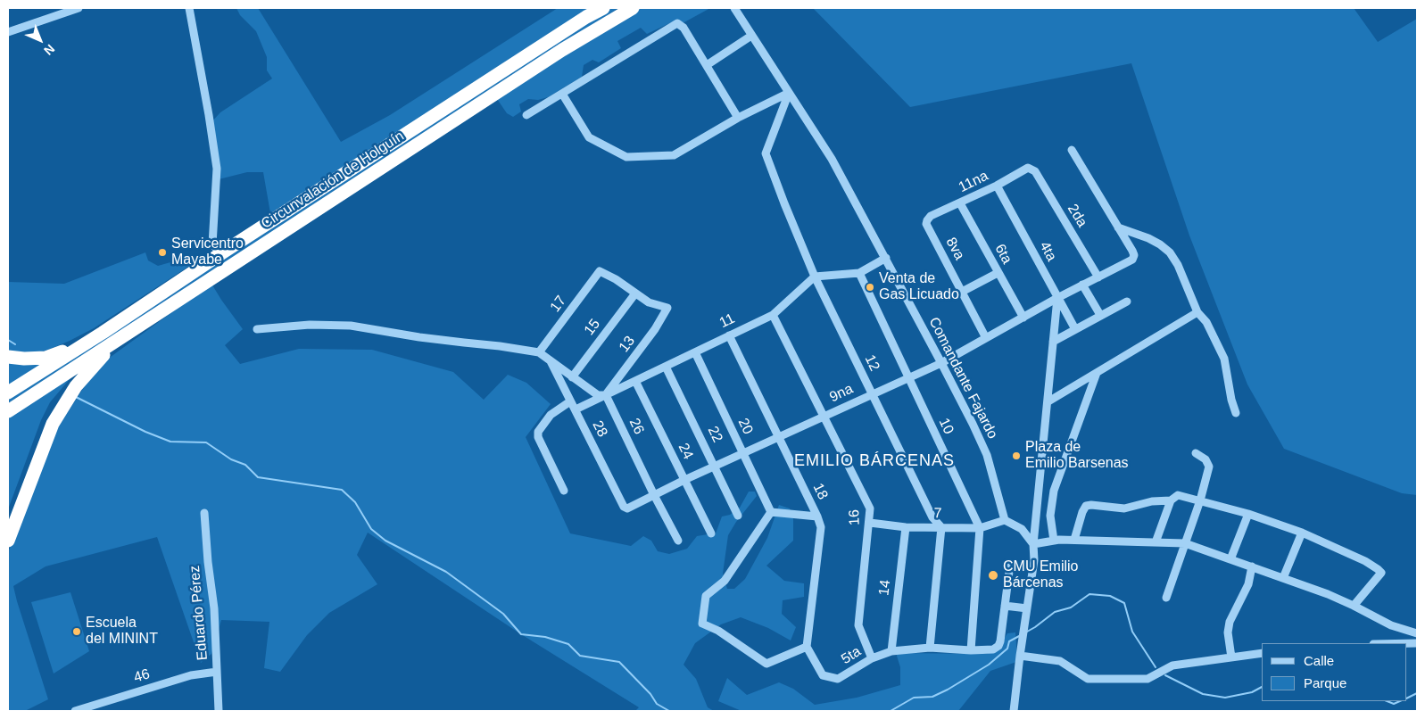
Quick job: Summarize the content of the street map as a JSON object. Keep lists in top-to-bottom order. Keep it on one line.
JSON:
{"streets":{"highway":["Circunvalación de Holguín"],"street":["11na","2da","8va","4ta","6ta","17","11","15","13","12","Comandante Fajardo","9na","26","20","10","28","22","24","18","7","16","14","Eduardo Pérez","5ta","46"]},"crossings":[["11na","2da"],["11na","8va"],["11na","4ta"],["11na","6ta"],["2da","9na"],["8va","9na"],["4ta","9na"],["6ta","9na"],["17","15"],["17","13"],["11","13"],["11","12"],["11","26"],["11","20"],["11","28"],["11","22"],["11","24"],["11","18"],["11","16"],["15","13"],["13","26"],["12","Comandante Fajardo"],["12","9na"],["12","7"],["Comandante Fajardo","9na"],["Comandante Fajardo","7"],["9na","26"],["9na","20"],["9na","10"],["9na","28"],["9na","22"],["9na","24"],["9na","18"],["9na","16"],["10","7"],["10","5ta"],["18","5ta"],["7","16"],["7","14"],["16","5ta"],["14","5ta"],["Eduardo Pérez","46"]],"districts":["EMILIO BÁRCENAS"],"places":["Servicentro Mayabe","Venta de Gas Licuado","Plaza de Emilio Barsenas","CMU Emilio Bárcenas","Escuela del MININT"],"legend":["Calle","Parque"],"north":"bottom right"}
